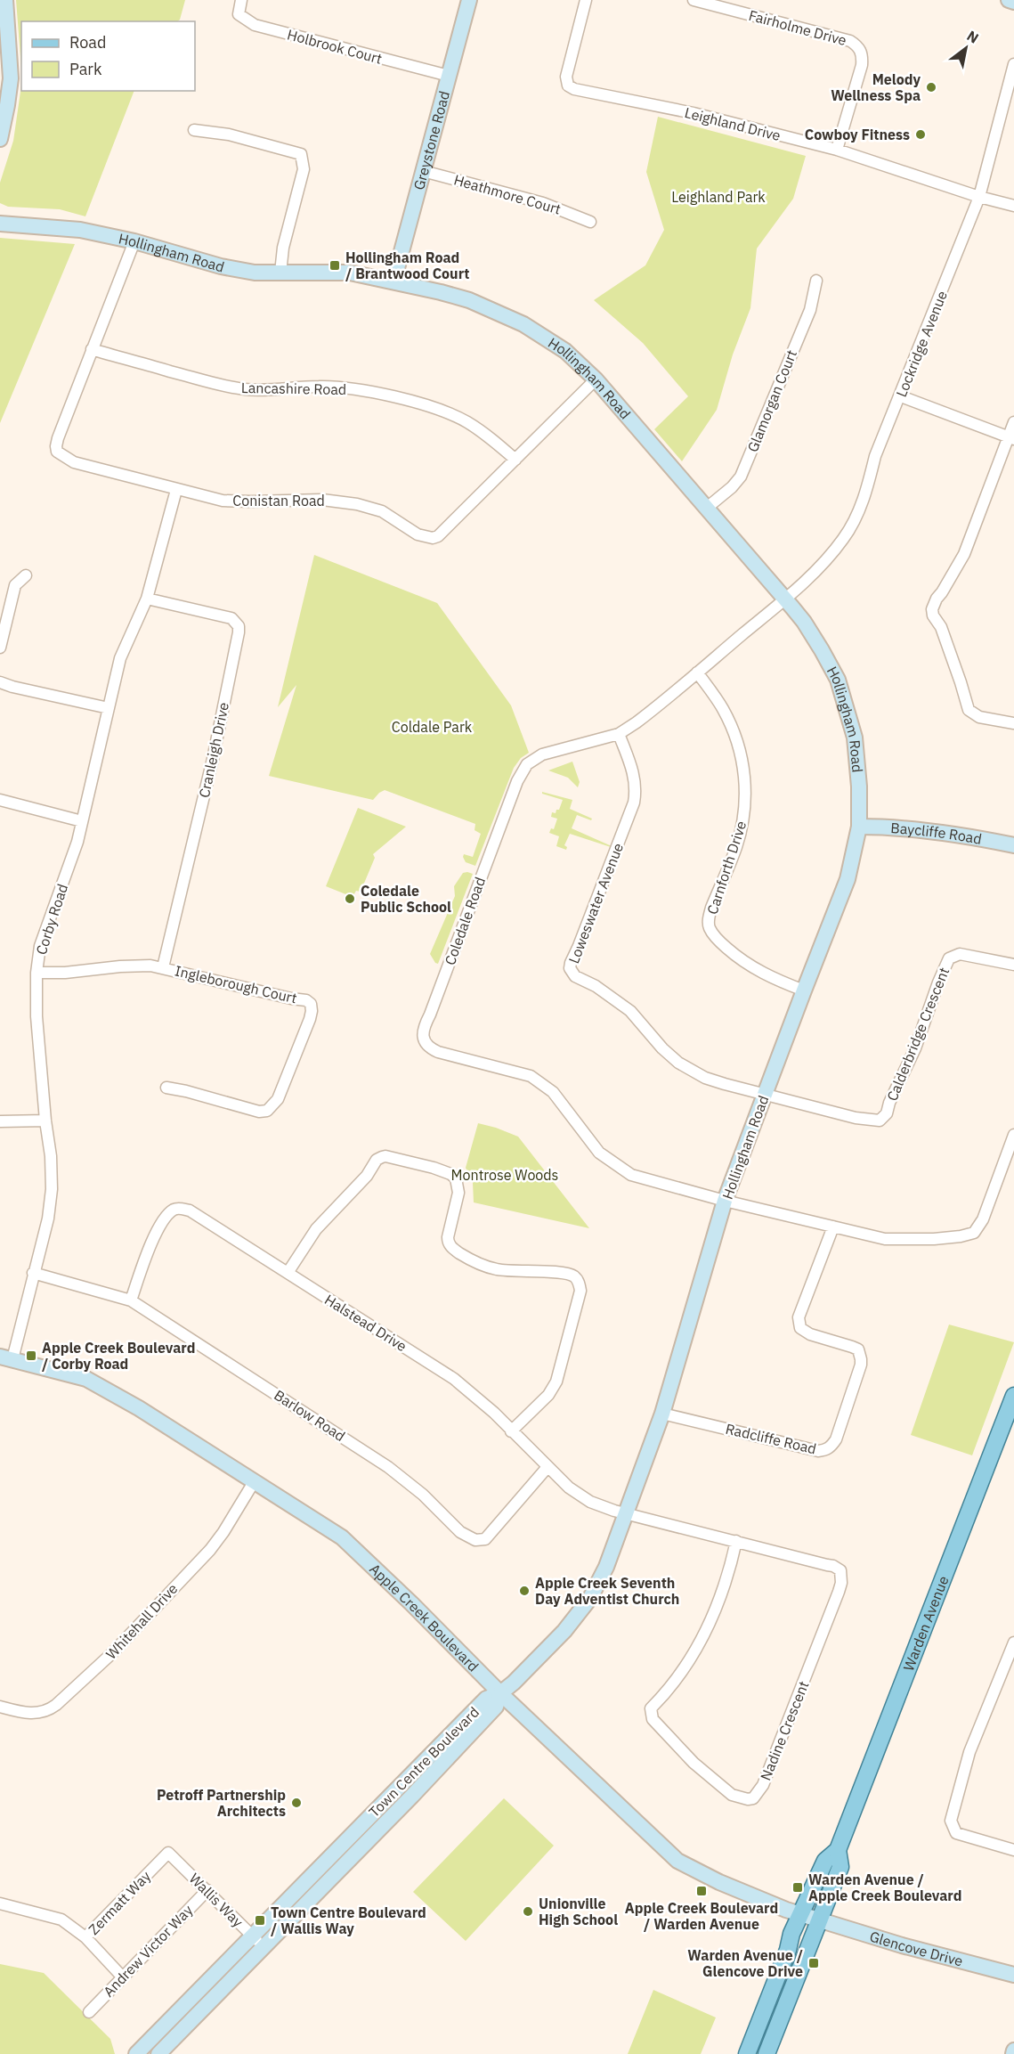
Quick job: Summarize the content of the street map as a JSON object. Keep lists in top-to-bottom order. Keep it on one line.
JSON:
{"streets":{"main road":["Warden Avenue"],"street":["Fairholme Drive","Holbrook Court","Leighland Drive","Greystone Road","Heathmore Court","Hollingham Road","Lockridge Avenue","Lancashire Road","Glamorgan Court","Conistan Road","Cranleigh Drive","Baycliffe Road","Carnforth Drive","Loweswater Avenue","Corby Road","Coledale Road","Ingleborough Court","Calderbridge Crescent","Halstead Drive","Barlow Road","Radcliffe Road","Apple Creek Boulevard","Whitehall Drive","Nadine Crescent","Town Centre Boulevard","Wallis Way","Zermatt Way","Glencove Drive","Andrew Victor Way"]},"crossings":[["Fairholme Drive","Leighland Drive"],["Holbrook Court","Greystone Road"],["Leighland Drive","Lockridge Avenue"],["Greystone Road","Heathmore Court"],["Greystone Road","Hollingham Road"],["Hollingham Road","Lockridge Avenue"],["Hollingham Road","Glamorgan Court"],["Hollingham Road","Conistan Road"],["Hollingham Road","Baycliffe Road"],["Hollingham Road","Carnforth Drive"],["Hollingham Road","Loweswater Avenue"],["Hollingham Road","Coledale Road"],["Hollingham Road","Calderbridge Crescent"],["Hollingham Road","Halstead Drive"],["Hollingham Road","Radcliffe Road"],["Hollingham Road","Apple Creek Boulevard"],["Hollingham Road","Nadine Crescent"],["Hollingham Road","Town Centre Boulevard"],["Lockridge Avenue","Coledale Road"],["Lancashire Road","Conistan Road"],["Conistan Road","Corby Road"],["Cranleigh Drive","Corby Road"],["Cranleigh Drive","Ingleborough Court"],["Carnforth Drive","Coledale Road"],["Loweswater Avenue","Coledale Road"],["Loweswater Avenue","Calderbridge Crescent"],["Corby Road","Ingleborough Court"],["Corby Road","Barlow Road"],["Corby Road","Apple Creek Boulevard"],["Halstead Drive","Barlow Road"],["Halstead Drive","Nadine Crescent"],["Apple Creek Boulevard","Whitehall Drive"],["Apple Creek Boulevard","Warden Avenue"],["Apple Creek Boulevard","Town Centre Boulevard"],["Apple Creek Boulevard","Glencove Drive"],["Warden Avenue","Glencove Drive"],["Town Centre Boulevard","Wallis Way"],["Wallis Way","Zermatt Way"],["Wallis Way","Andrew Victor Way"],["Zermatt Way","Andrew Victor Way"]],"parks":["Leighland Park","Coldale Park","Montrose Woods"],"places":{"other":["Melody Wellness Spa","Cowboy Fitness","Coledale Public School","Apple Creek Seventh Day Adventist Church","Petroff Partnership Architects","Unionville High School"],"transit":["Hollingham Road / Brantwood Court","Apple Creek Boulevard / Corby Road","Warden Avenue / Apple Creek Boulevard","Apple Creek Boulevard / Warden Avenue","Town Centre Boulevard / Wallis Way","Warden Avenue / Glencove Drive"]},"legend":["Road","Park"],"north":"top right"}
